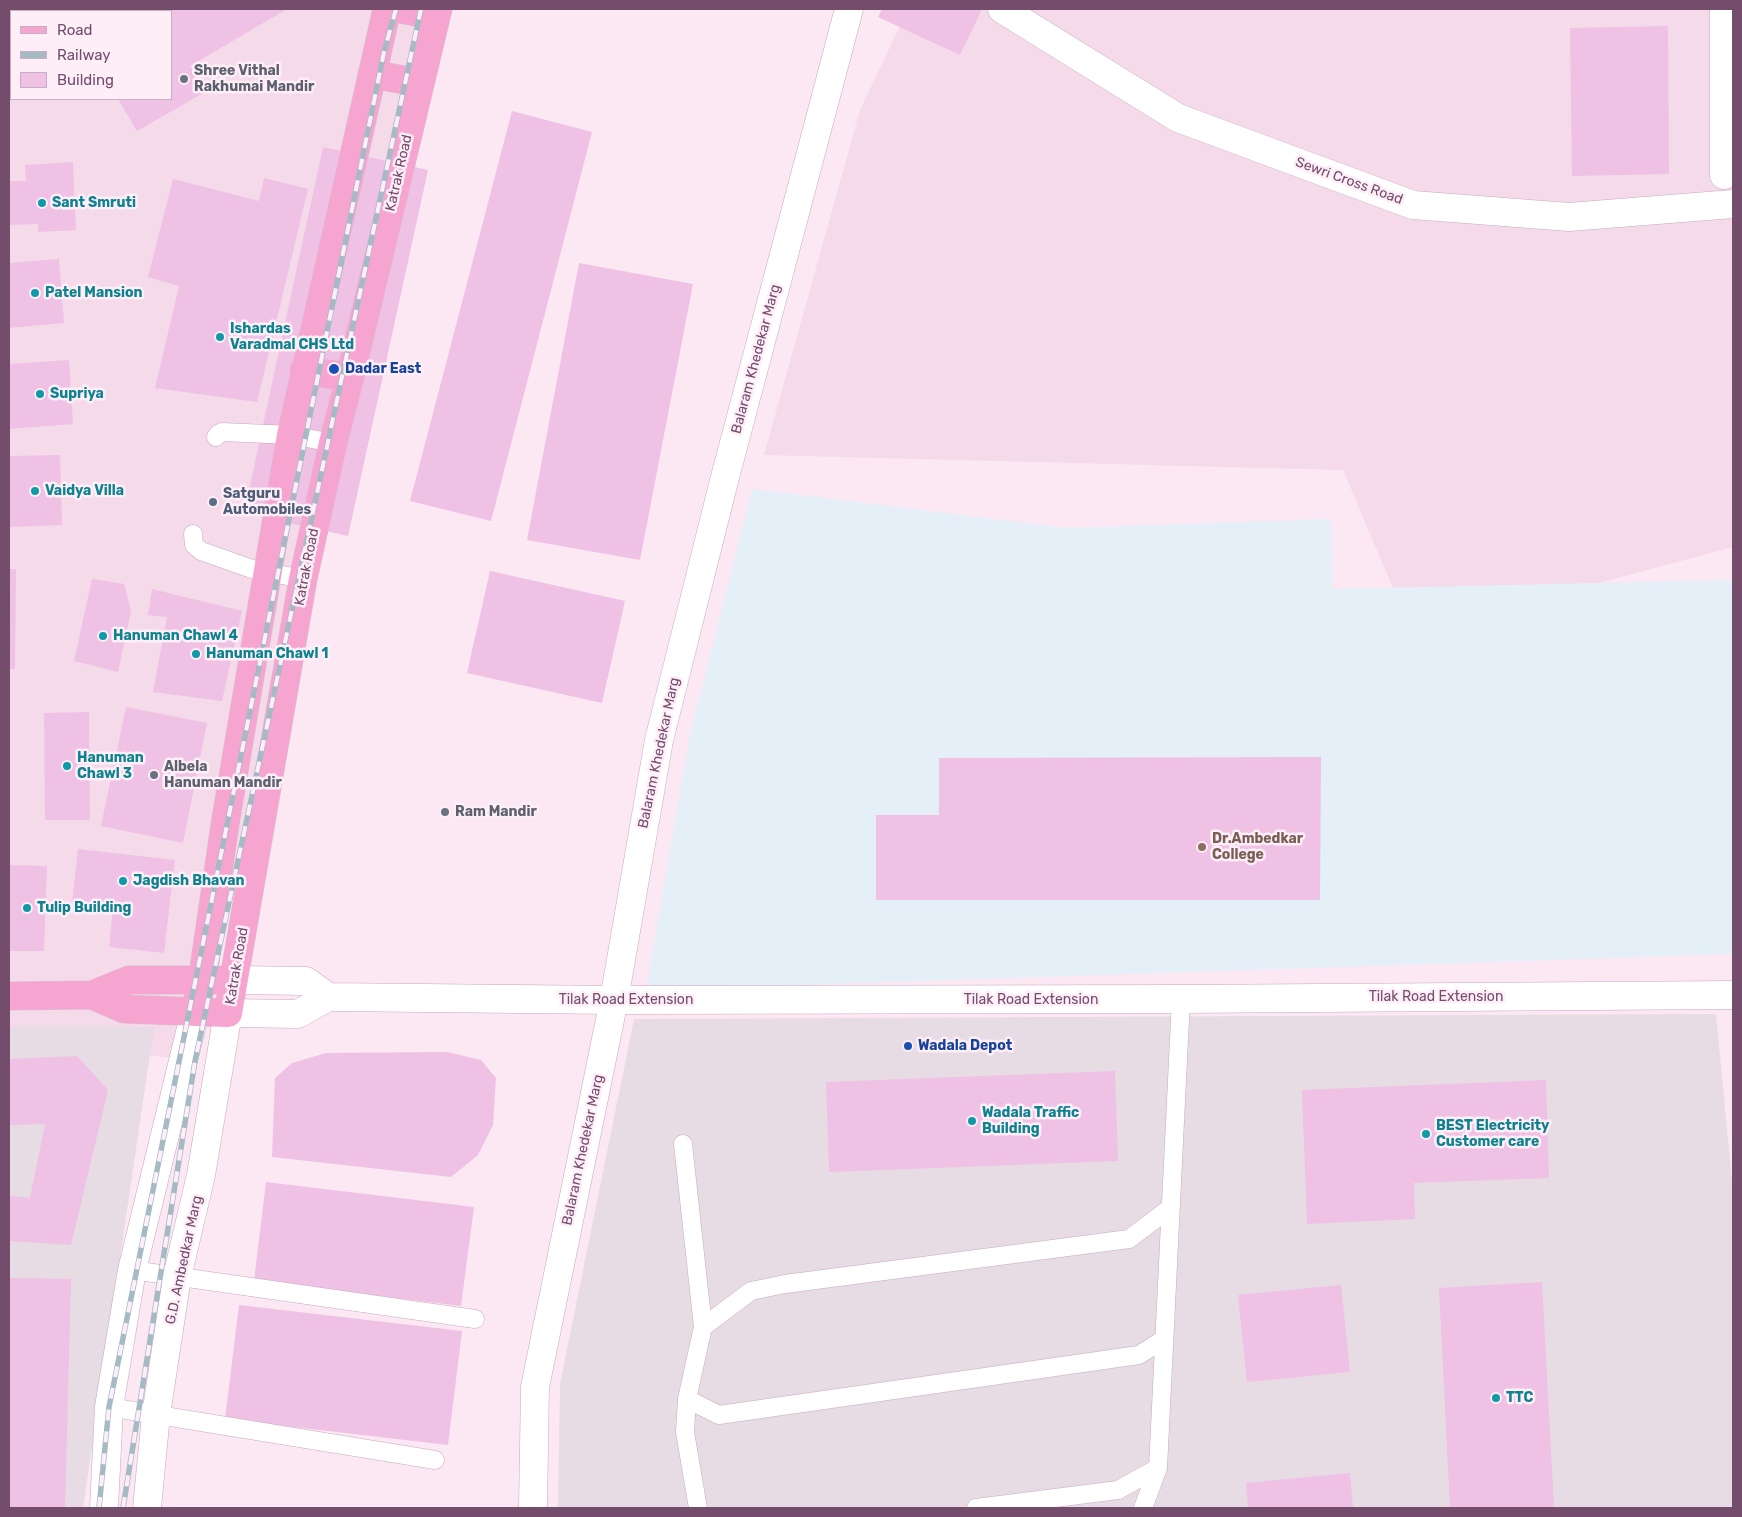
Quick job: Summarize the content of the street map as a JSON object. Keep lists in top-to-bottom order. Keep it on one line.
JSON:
{"streets":{"main road":["Katrak Road","Sewri Cross Road","Balaram Khedekar Marg","Tilak Road Extension","G.D. Ambedkar Marg"]},"crossings":[["Katrak Road","G.D. Ambedkar Marg"],["Balaram Khedekar Marg","Tilak Road Extension"]],"places":["Shree Vithal Rakhumai Mandir","Sant Smruti","Patel Mansion","Ishardas Varadmal CHS Ltd","Dadar East","Supriya","Vaidya Villa","Satguru Automobiles","Hanuman Chawl 4","Hanuman Chawl 1","Hanuman Chawl 3","Albela Hanuman Mandir","Ram Mandir","Dr.Ambedkar College","Jagdish Bhavan","Tulip Building","Wadala Depot","Wadala Traffic Building","BEST Electricity Customer care","TTC"],"legend":["Road","Railway","Building"]}
